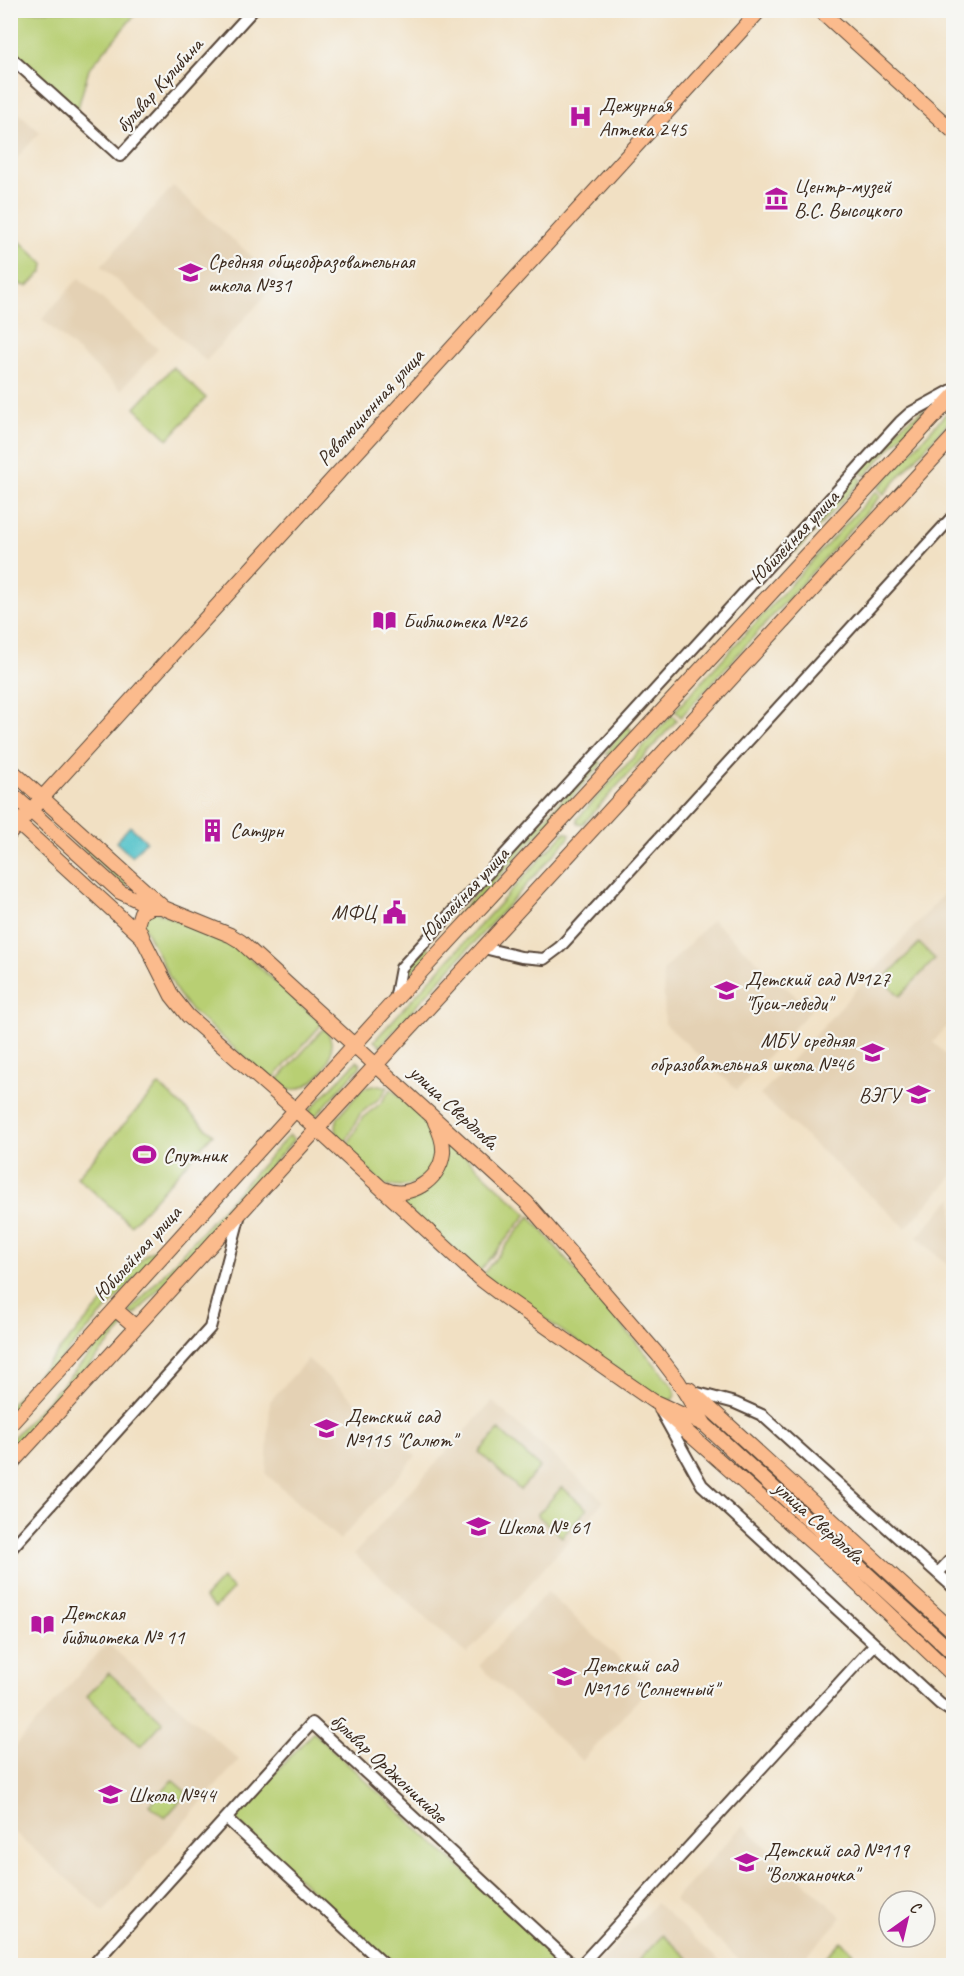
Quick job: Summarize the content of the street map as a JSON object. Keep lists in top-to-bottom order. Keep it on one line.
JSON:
{"streets":{"main road":["Революционная улица","Юбилейная улица","улица Свердлова"],"street":["бульвар Кулибина","бульвар Орджоникидзе"]},"crossings":[["Революционная улица","улица Свердлова"],["Юбилейная улица","улица Свердлова"]],"places":{"hospital":["Дежурная Аптека 245"],"museum":["Центр-музей В.С. Высоцкого"],"school or university":["Средняя общеобразовательная школа №31","Детский сад №127 \"Гуси-лебеди\"","МБУ средняя образовательная школа №46","ВЭГУ","Детский сад №115 \"Салют\"","Школа № 61","Детский сад №116 \"Солнечный\"","Школа №44","Детский сад №119 \"Волжаночка\""],"library":["Библиотека №26","Детская библиотека № 11"],"building":["Сатурн"],"public building":["МФЦ"],"sports":["Спутник"]},"north":"top right"}
